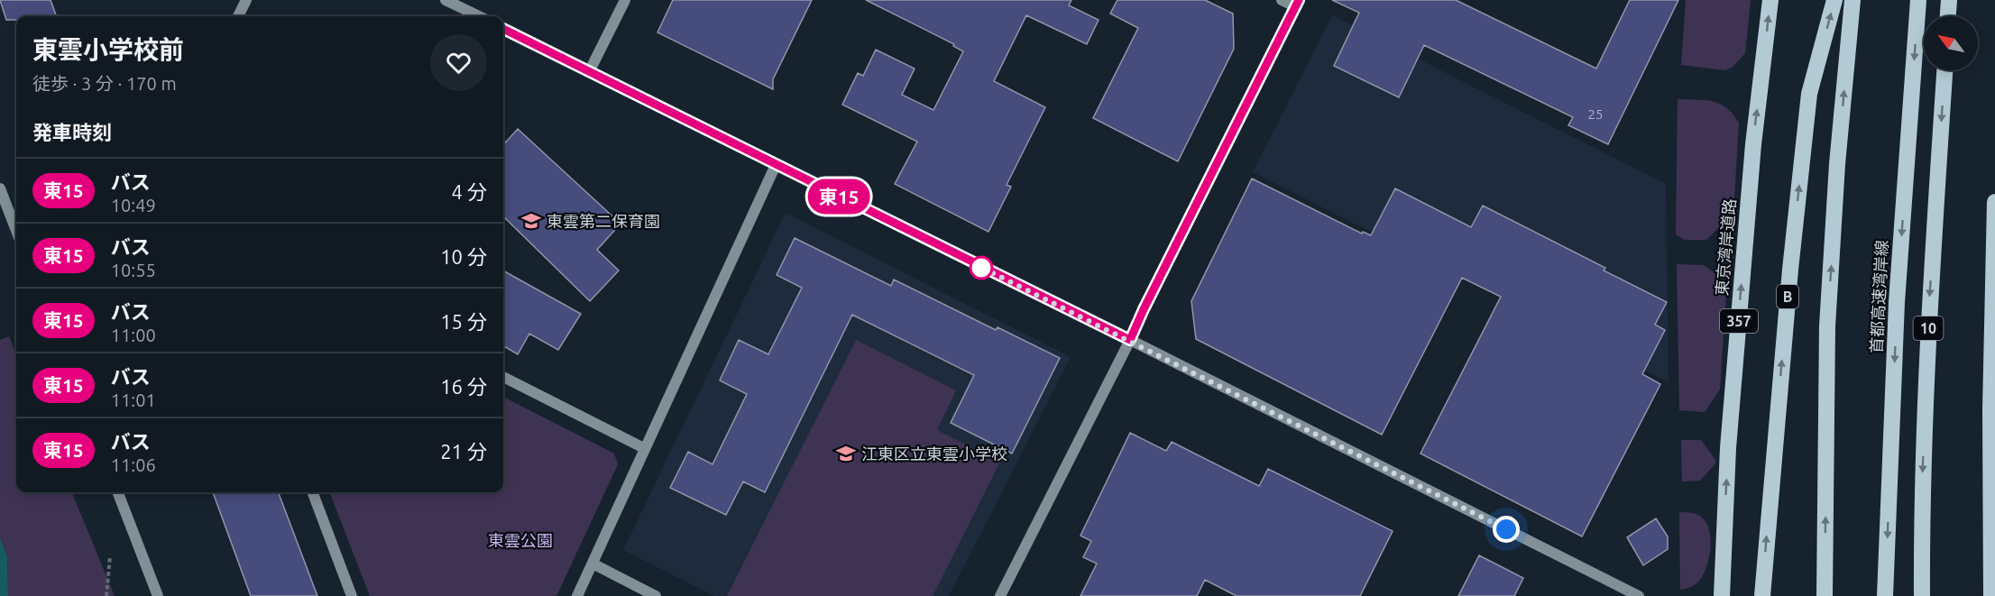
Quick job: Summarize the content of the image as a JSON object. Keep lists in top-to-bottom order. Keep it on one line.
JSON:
{"streets":{"highway":["東京湾岸道路","B","首都高速湾岸線","357","10"]},"parks":["東雲公園"],"places":{"school or university":["東雲第二保育園","江東区立東雲小学校"]},"lines":["bus line 東15"],"house_numbers":["25"],"north":"top left","page":{"on_map":"東15","heading":[["東雲小学校前","徒歩 · 3 分 · 170 m"],"発車時刻"],"list":[{"mark":"東15","name":"バス","note":"10:49","value":"4 分"},{"mark":"東15","name":"バス","note":"10:55","value":"10 分"},{"mark":"東15","name":"バス","note":"11:00","value":"15 分"},{"mark":"東15","name":"バス","note":"11:01","value":"16 分"},{"mark":"東15","name":"バス","note":"11:06","value":"21 分"}]}}
